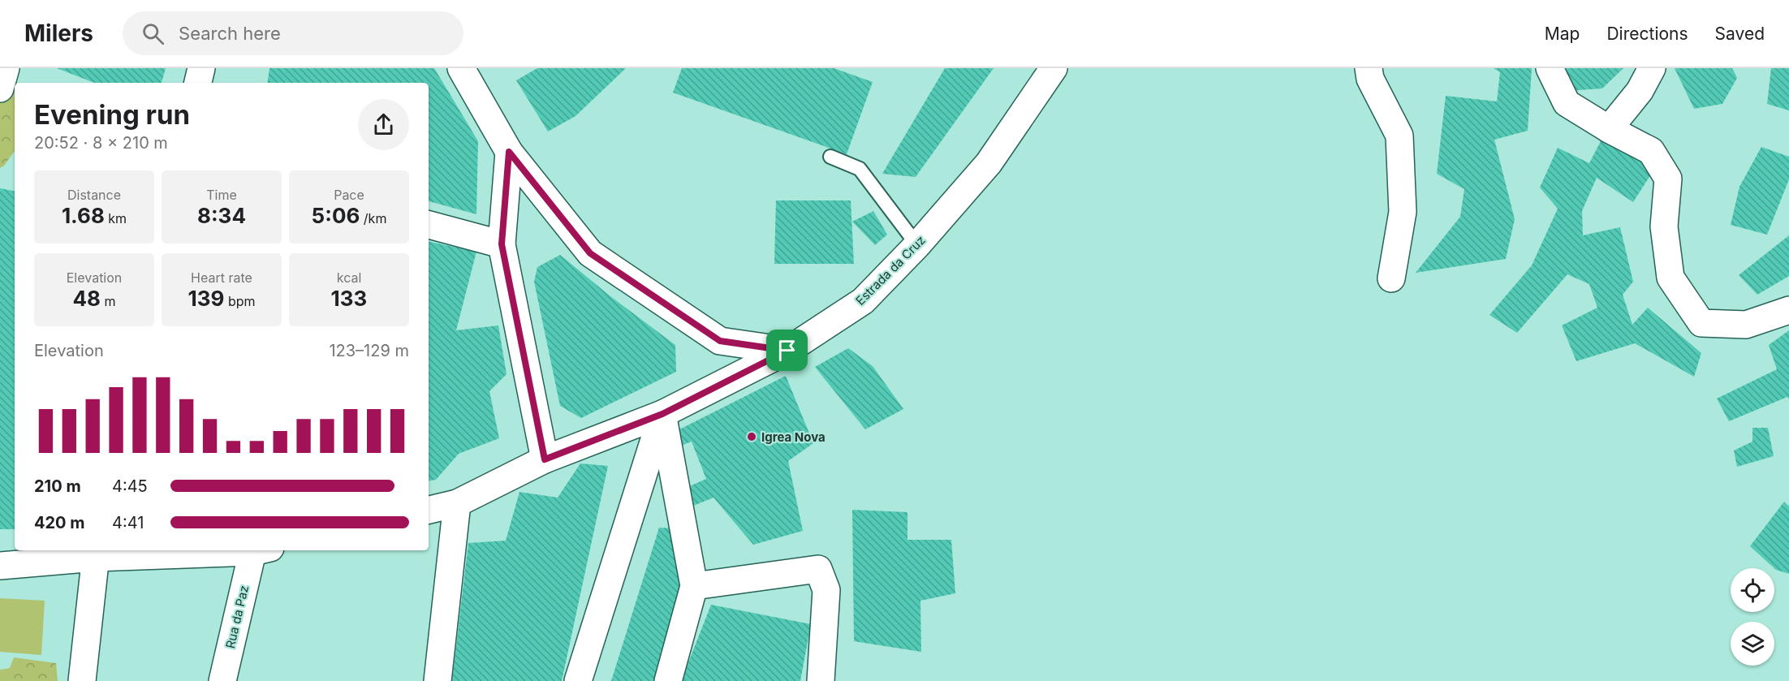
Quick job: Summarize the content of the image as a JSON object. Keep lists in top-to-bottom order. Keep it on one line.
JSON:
{"streets":{"street":["Estrada da Cruz","Rua da Paz"]},"places":["Igrea Nova"],"page":{"header":"Milers","search":"Search here","nav":["Map","Directions","Saved"],"heading":["Evening run","20:52 · 8 × 210 m"],"stats":[["Distance","1.68 km"],["Time","8:34"],["Pace","5:06 /km"],["Elevation","48 m"],["Heart rate","139 bpm"],["kcal","133"]],"chart":["Elevation","123–129 m"],"list":[{"name":"210 m","note":"4:45"},{"name":"420 m","note":"4:41"}]}}
